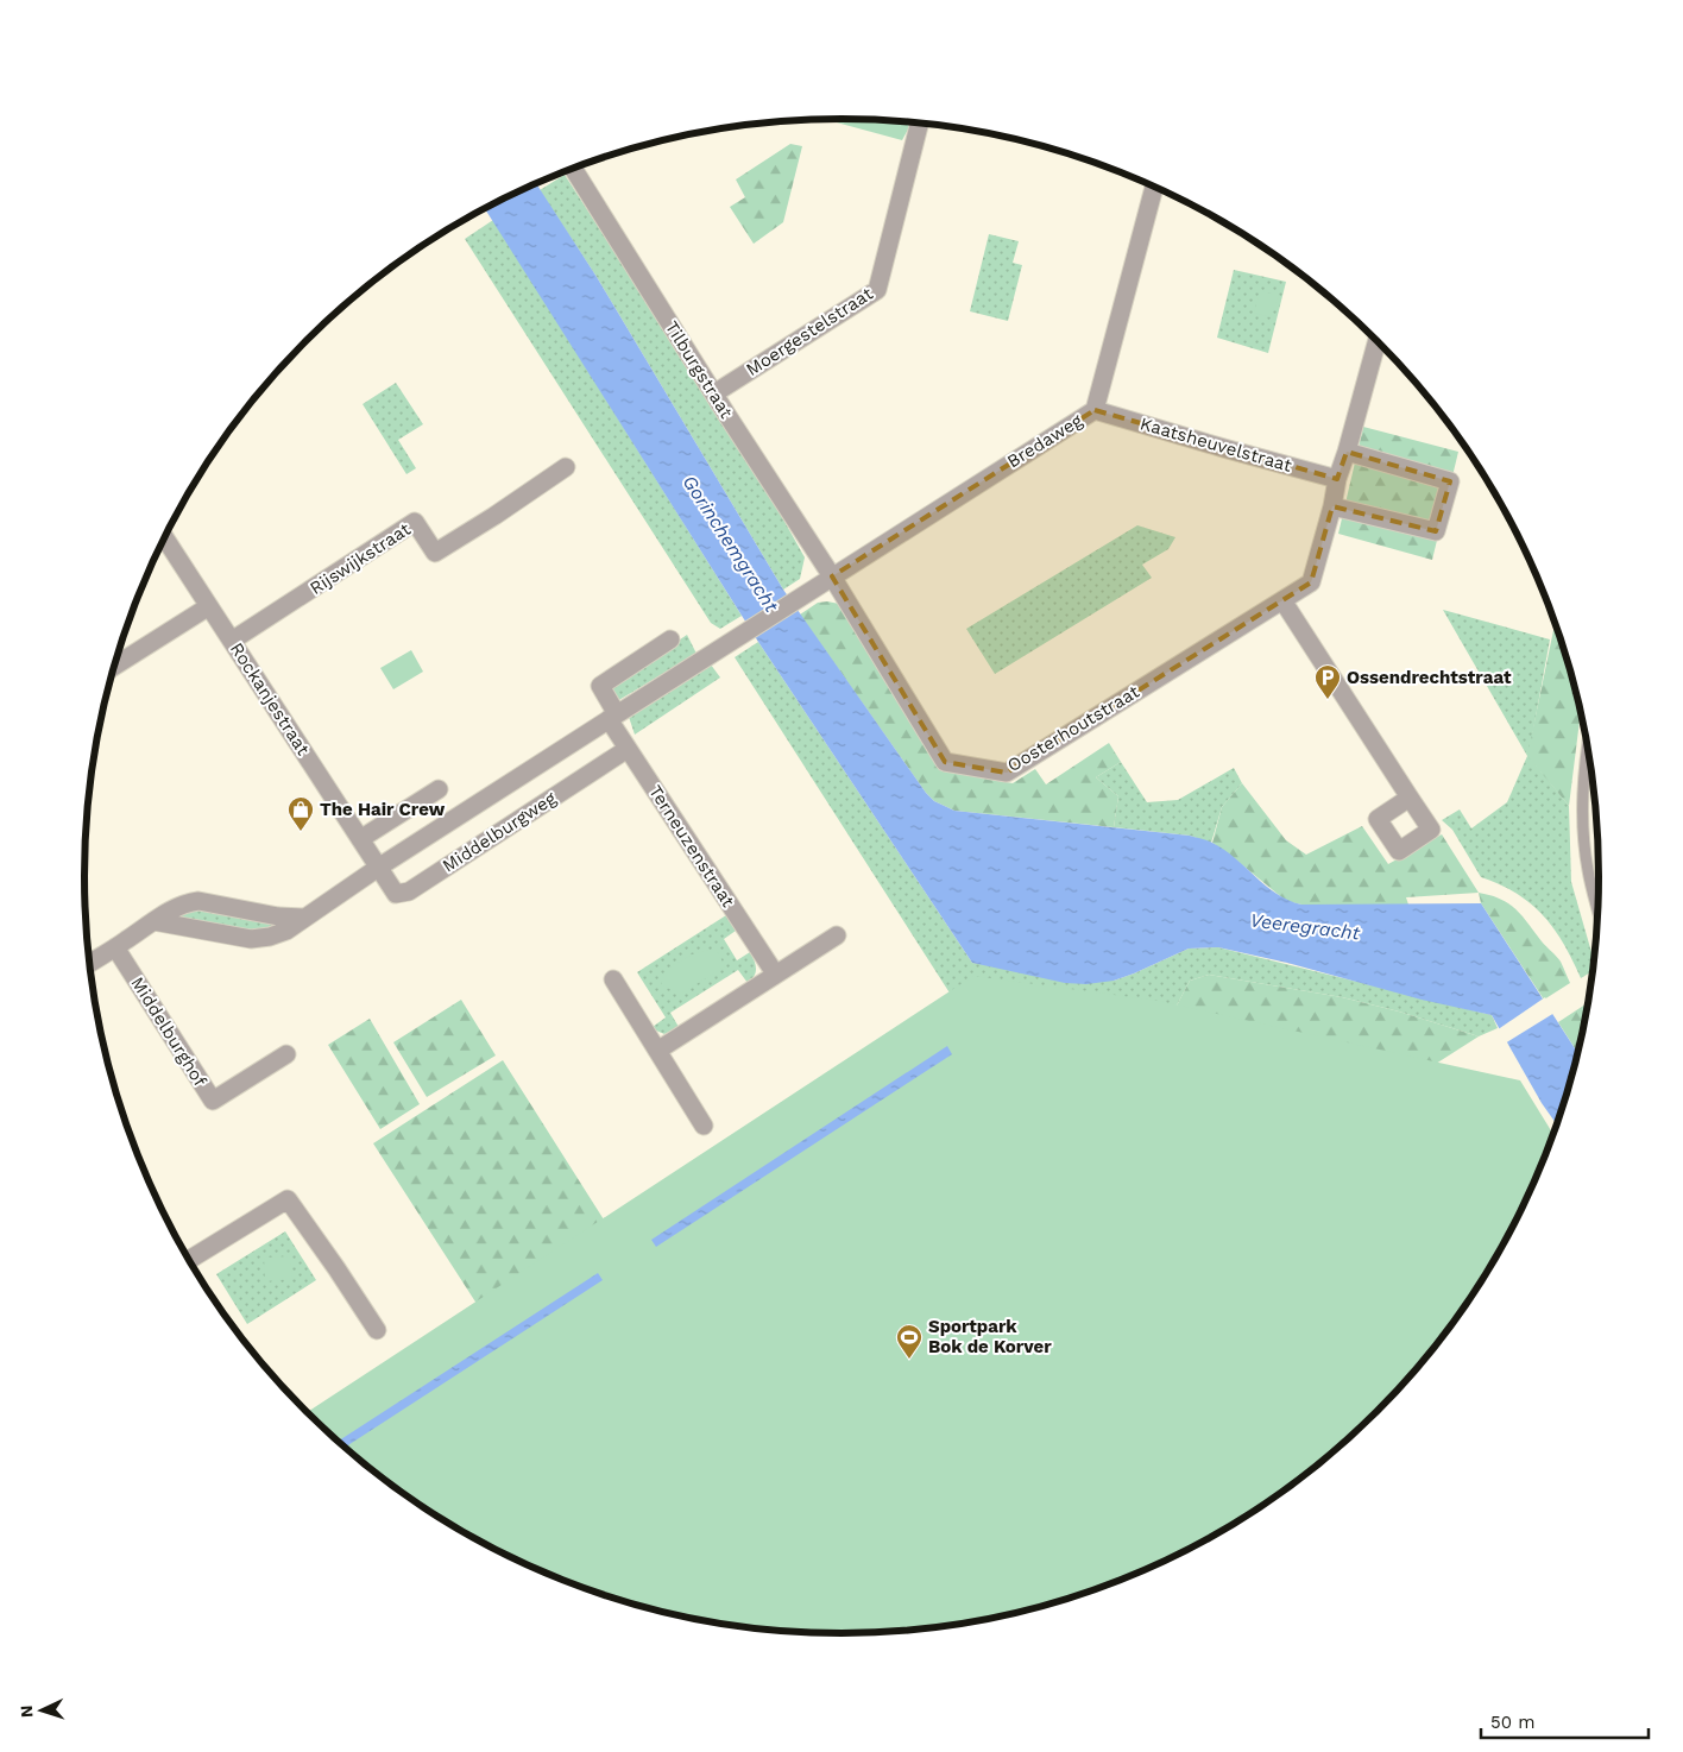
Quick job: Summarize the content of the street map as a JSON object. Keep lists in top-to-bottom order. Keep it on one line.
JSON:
{"streets":{"street":["Moergestelstraat","Tilburgstraat","Bredaweg","Kaatsheuvelstraat","Rijswijkstraat","Rockanjestraat","Oosterhoutstraat","Middelburgweg","Terneuzenstraat","Middelburghof"]},"crossings":[["Moergestelstraat","Tilburgstraat"],["Tilburgstraat","Bredaweg"],["Tilburgstraat","Oosterhoutstraat"],["Bredaweg","Kaatsheuvelstraat"],["Bredaweg","Oosterhoutstraat"],["Bredaweg","Middelburgweg"],["Kaatsheuvelstraat","Oosterhoutstraat"],["Rijswijkstraat","Rockanjestraat"],["Rockanjestraat","Middelburgweg"],["Middelburgweg","Terneuzenstraat"]],"water":["Gorinchemgracht","Veeregracht"],"places":{"parking":["Ossendrechtstraat"],"shop":["The Hair Crew"],"sports":["Sportpark Bok de Korver"]},"scale_bar":"50 m","north":"left"}
